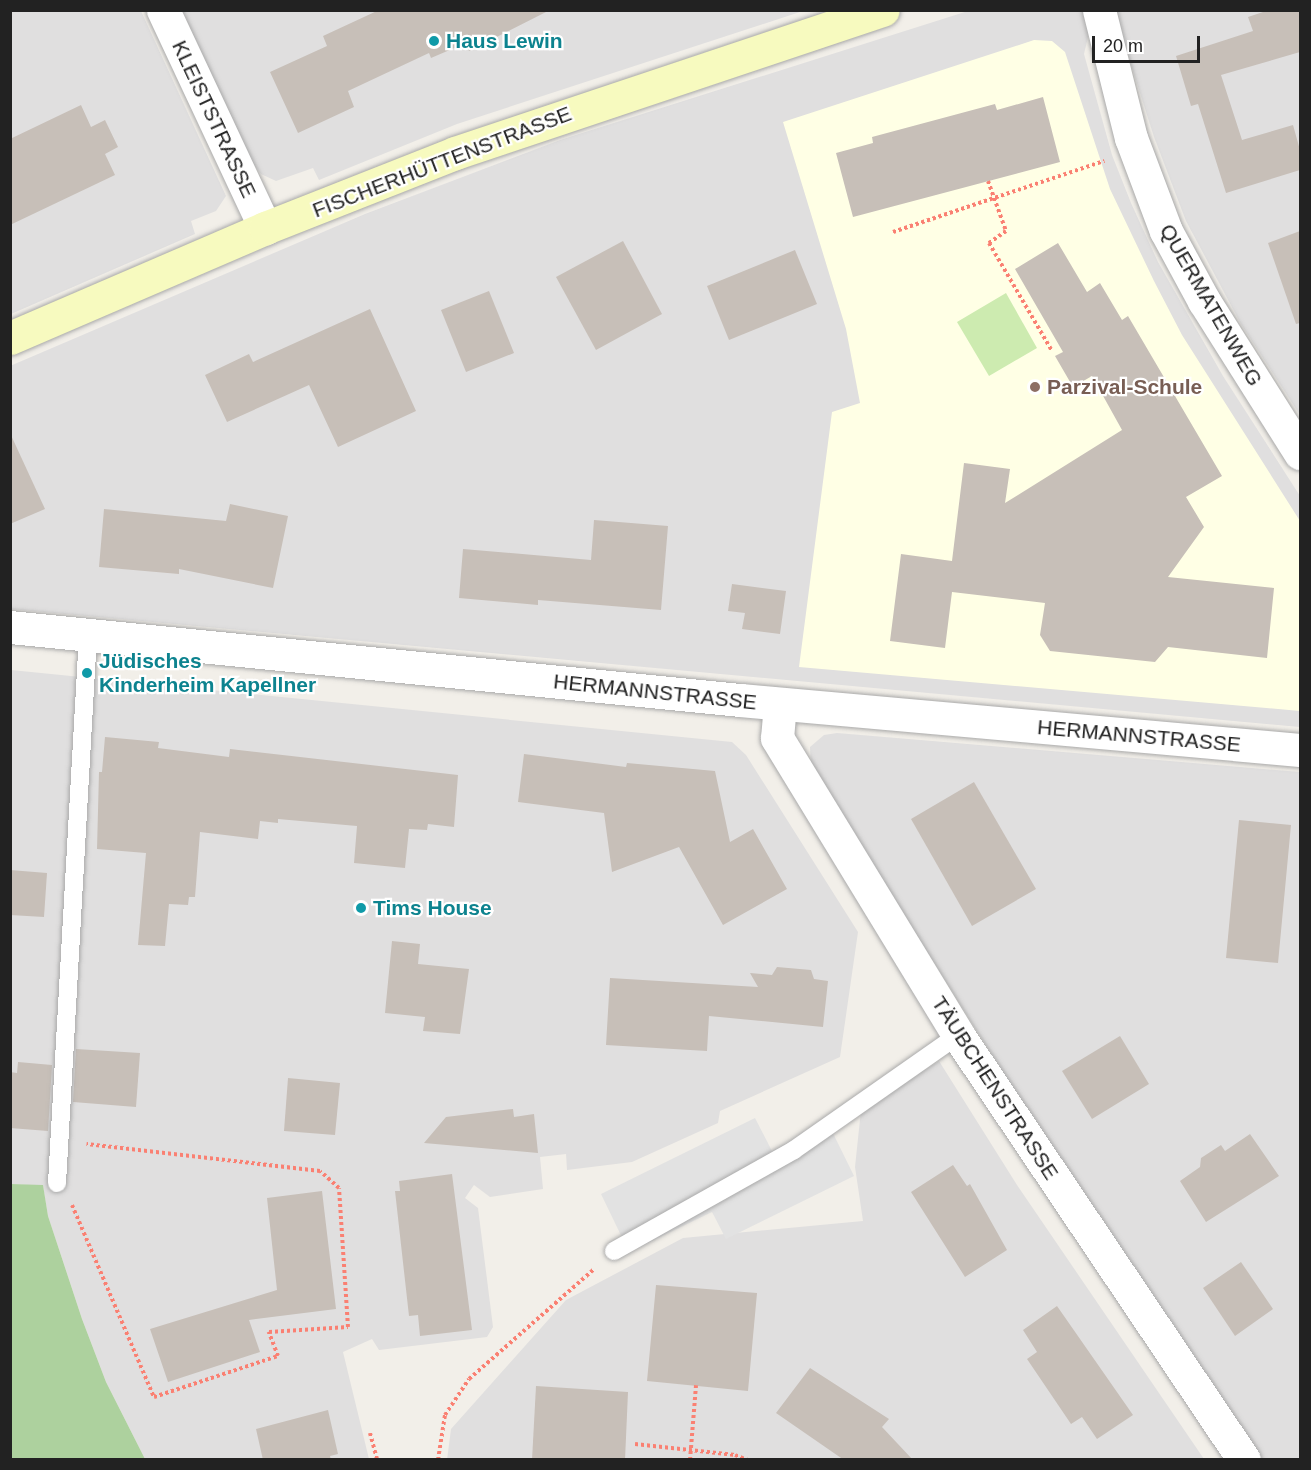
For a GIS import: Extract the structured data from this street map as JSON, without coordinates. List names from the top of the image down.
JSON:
{
  "streets": {
    "street": [
      "KLEISTSTRASSE",
      "FISCHERHÜTTENSTRASSE",
      "QUERMATENWEG",
      "HERMANNSTRASSE",
      "TÄUBCHENSTRASSE"
    ]
  },
  "crossings": [
    ["KLEISTSTRASSE", "FISCHERHÜTTENSTRASSE"],
    ["HERMANNSTRASSE", "TÄUBCHENSTRASSE"]
  ],
  "places": [
    "Haus Lewin",
    "Parzival-Schule",
    "Jüdisches Kinderheim Kapellner",
    "Tims House"
  ],
  "scale_bar": "20 m"
}
